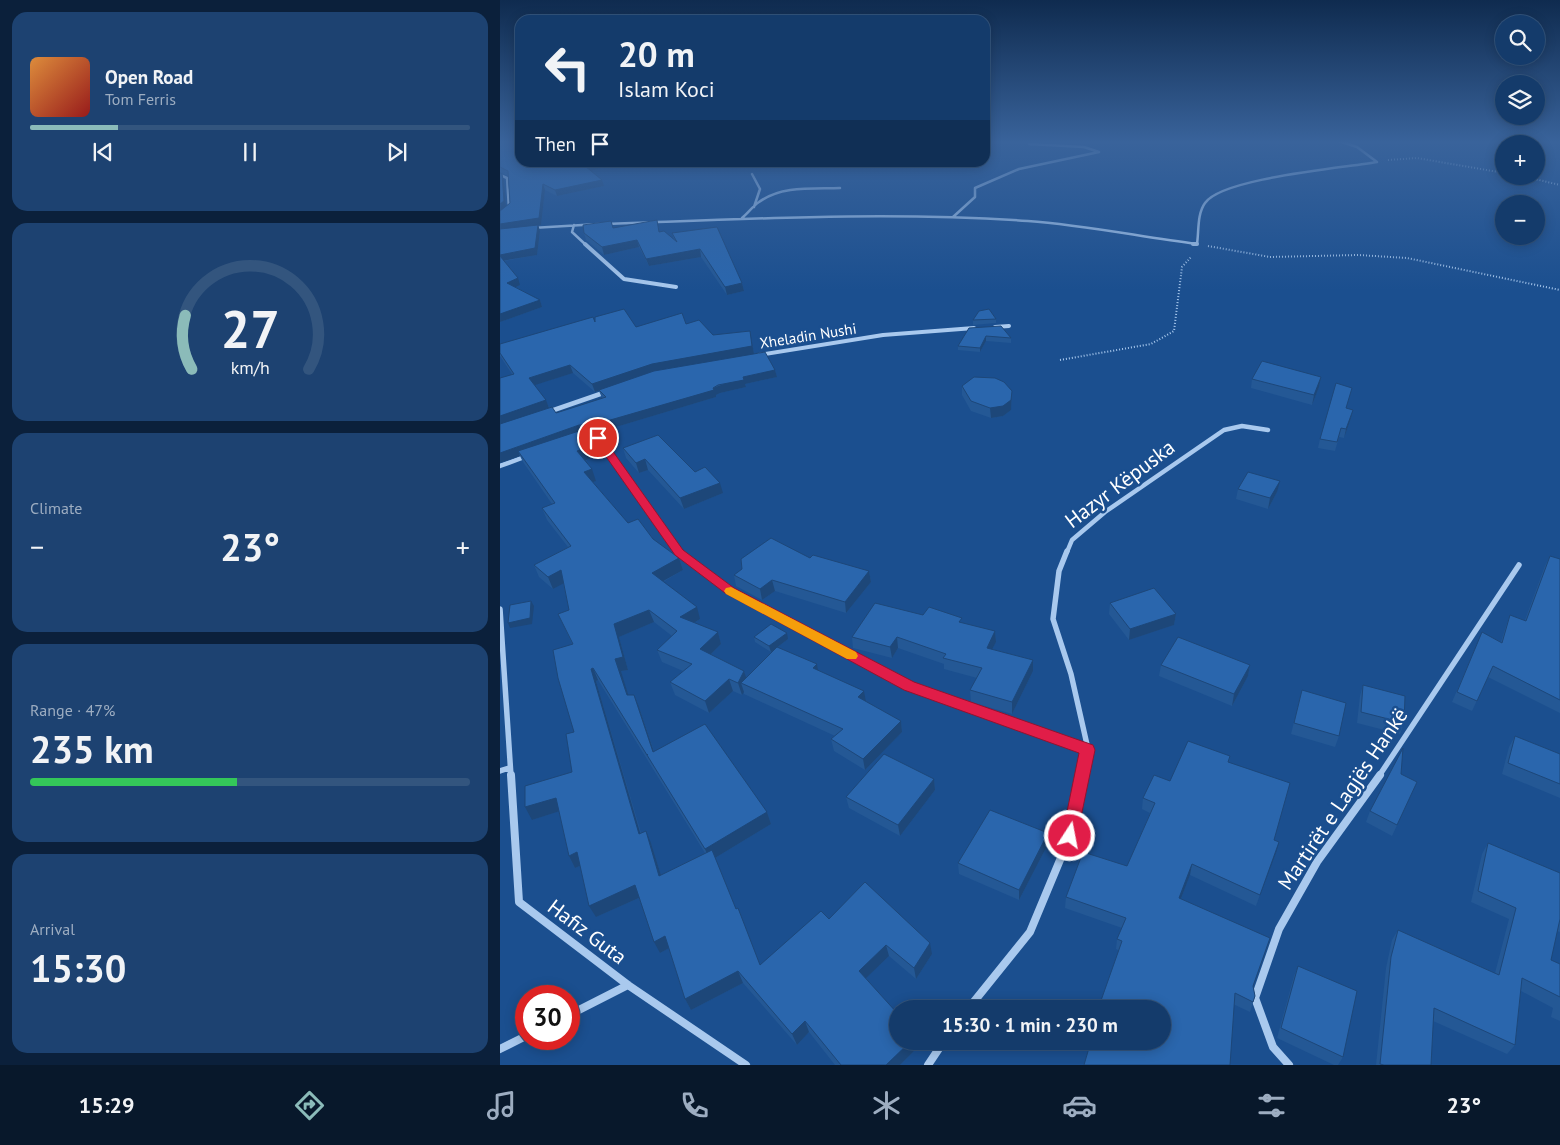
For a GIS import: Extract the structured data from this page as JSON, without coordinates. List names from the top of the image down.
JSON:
{
  "streets": {
    "street": [
      "Xheladin Nushi",
      "Hazyr Këpuska",
      "Martirët e Lagjës Hankë",
      "Hafiz Guta"
    ]
  },
  "page": {
    "map_buttons": ["+", "−"],
    "turn": ["20 m", "Islam Koci"],
    "song": ["Open Road", "Tom Ferris"],
    "then": "Then",
    "tile": [
      "Climate",
      ["Range · 47%", "235 km"],
      ["Arrival", "15:30"]
    ],
    "heat": ["−", "23°", "+"],
    "limit": "30",
    "trip": "15:30 · 1 min · 230 m",
    "tabs": ["15:29", "23°"],
    "gauge": ["27", "km/h"]
  }
}
